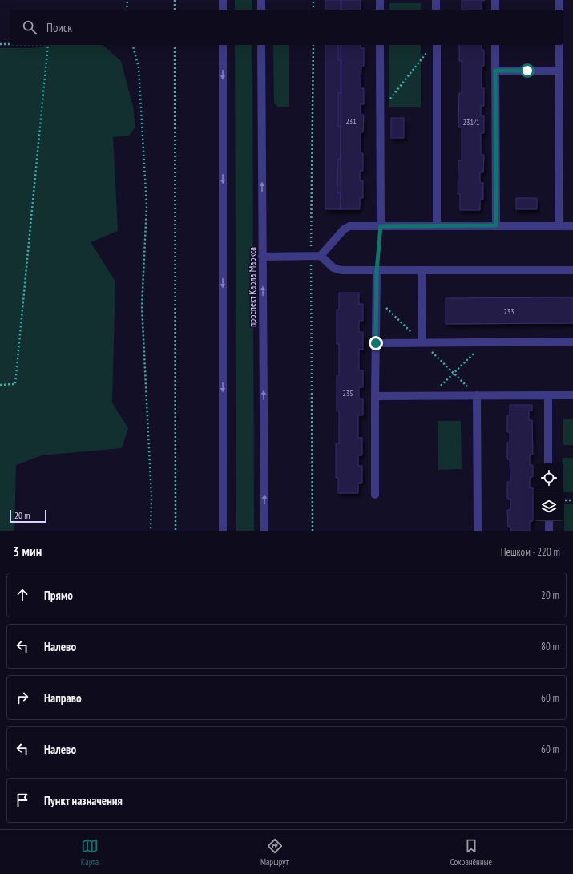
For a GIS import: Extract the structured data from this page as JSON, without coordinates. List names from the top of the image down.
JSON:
{
  "streets": {
    "street": ["проспект Карла Маркса"]
  },
  "house_numbers": [
    "231",
    "231/1",
    "233",
    "235"
  ],
  "scale_bar": "20 m",
  "page": {
    "search": "Поиск",
    "scale": "20 m",
    "heading": ["3 мин", "Пешком · 220 m"],
    "list": [
      ["Прямо", "20 m"],
      ["Налево", "80 m"],
      ["Направо", "60 m"],
      ["Налево", "60 m"],
      "Пункт назначения"
    ],
    "nav": ["Карта", "Маршрут", "Сохранённые"]
  }
}
